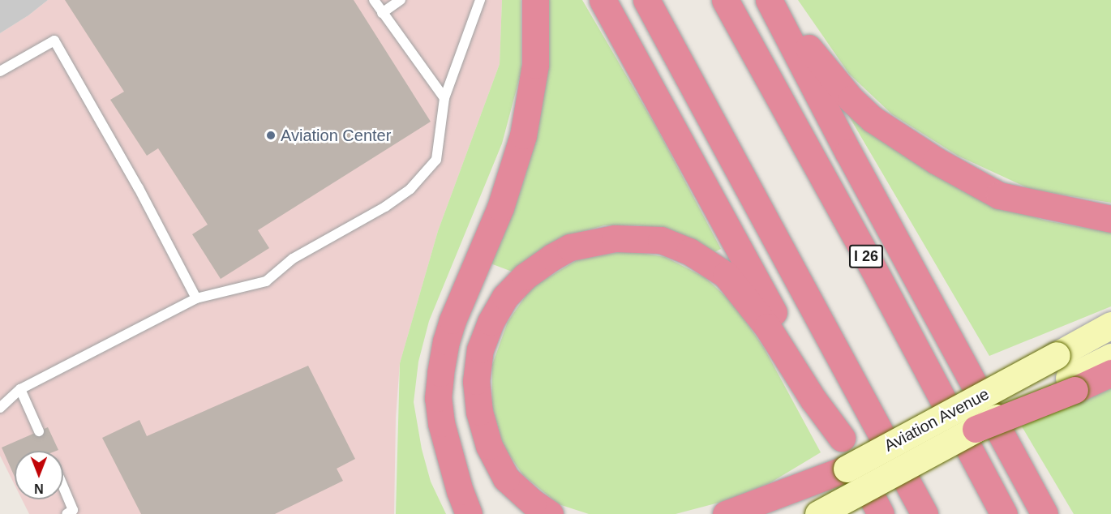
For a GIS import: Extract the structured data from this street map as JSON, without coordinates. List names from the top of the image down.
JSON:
{
  "streets": {
    "highway": ["I 26"],
    "street": ["Aviation Avenue"]
  },
  "places": ["Aviation Center"],
  "north": "bottom"
}
